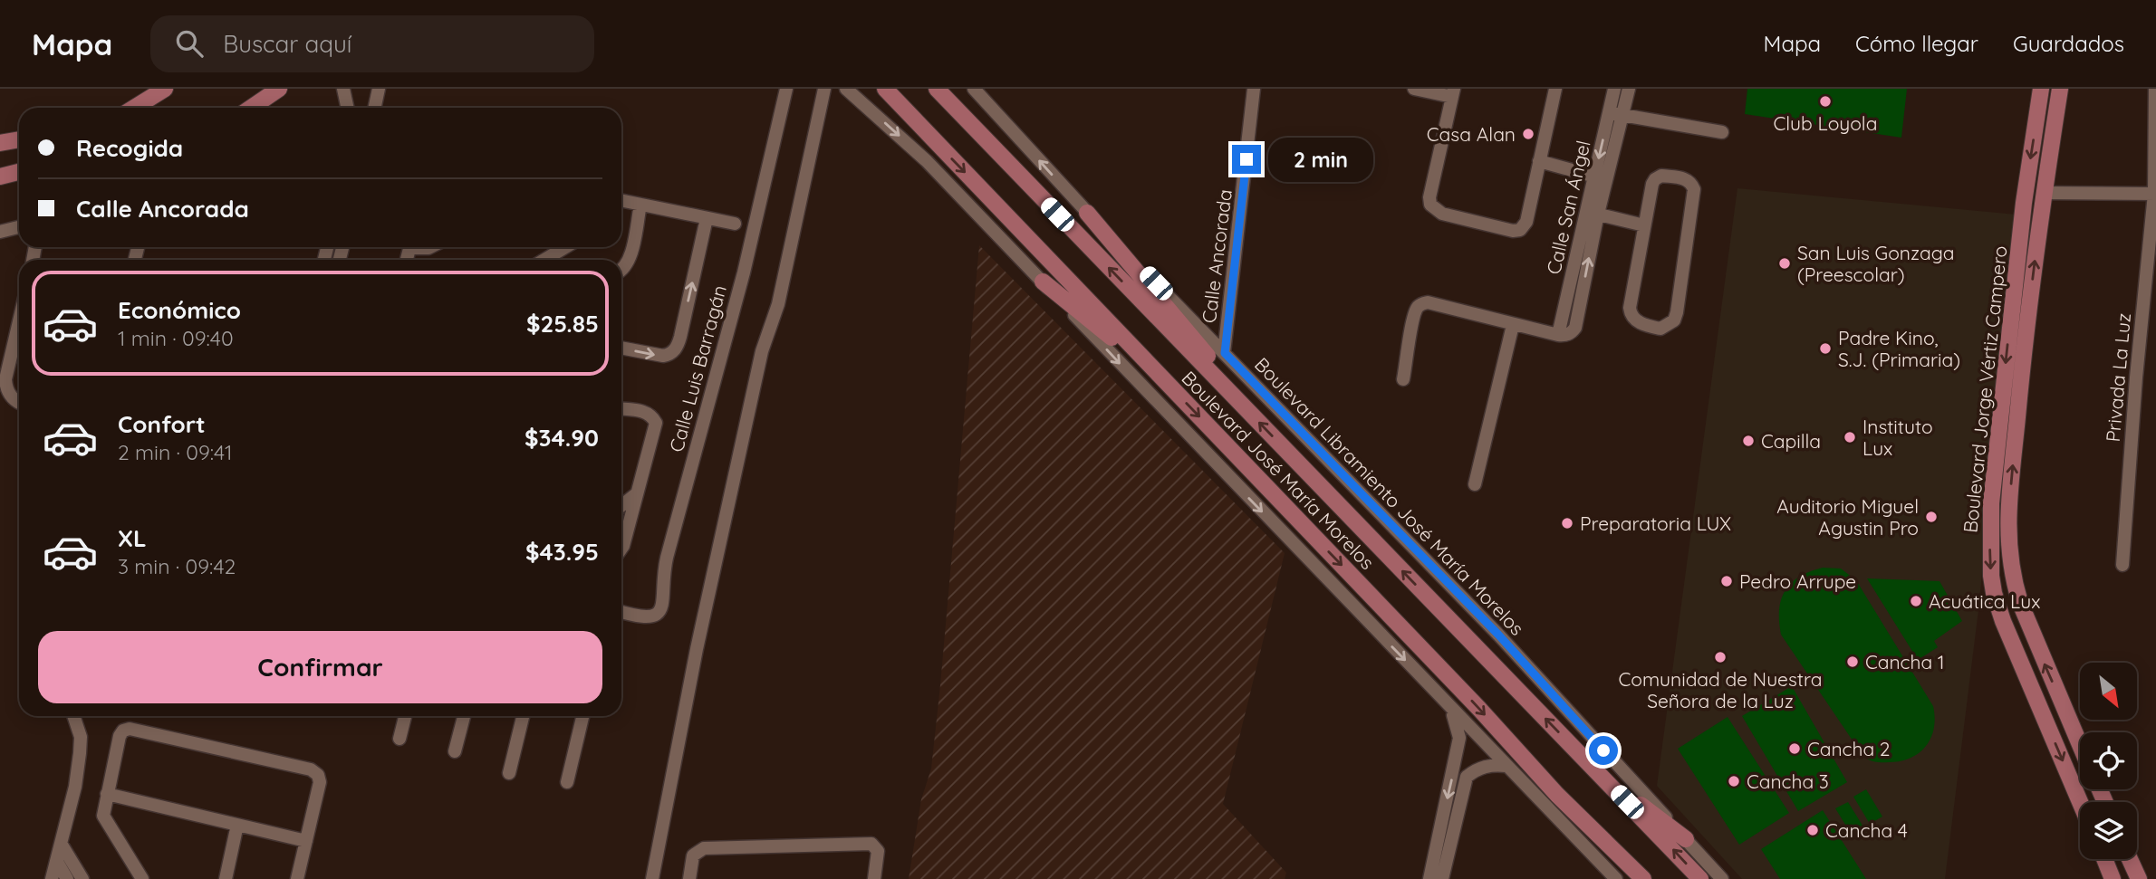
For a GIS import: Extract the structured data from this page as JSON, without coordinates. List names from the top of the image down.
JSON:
{
  "streets": {
    "main road": ["Boulevard Jorge Vértiz Campero", "Boulevard José María Morelos"],
    "street": [
      "Calle San Ángel",
      "Calle Ancorada",
      "Calle Luis Barragán",
      "Privada La Luz",
      "Boulevard Libramiento José María Morelos"
    ]
  },
  "crossings": [
    ["Calle Ancorada", "Boulevard Libramiento José María Morelos"]
  ],
  "places": [
    "Club Loyola",
    "Casa Alan",
    "San Luis Gonzaga (Preescolar)",
    "Padre Kino, S.J. (Primaria)",
    "Instituto Lux",
    "Capilla",
    "Auditorio Miguel Agustin Pro",
    "Preparatoria LUX",
    "Pedro Arrupe",
    "Acuática Lux",
    "Comunidad de Nuestra Señora de la Luz",
    "Cancha 1",
    "Cancha 2",
    "Cancha 3",
    "Cancha 4"
  ],
  "north": "bottom right",
  "page": {
    "header": "Mapa",
    "search": "Buscar aquí",
    "nav": ["Mapa", "Cómo llegar", "Guardados"],
    "banner": ["Recogida", "Calle Ancorada"],
    "bubble": "2 min",
    "list": [
      {
        "name": "Económico",
        "note": "1 min · 09:40",
        "value": "$25.85"
      },
      {
        "name": "Confort",
        "note": "2 min · 09:41",
        "value": "$34.90"
      },
      {
        "name": "XL",
        "note": "3 min · 09:42",
        "value": "$43.95"
      }
    ],
    "buttons": "Confirmar"
  }
}
